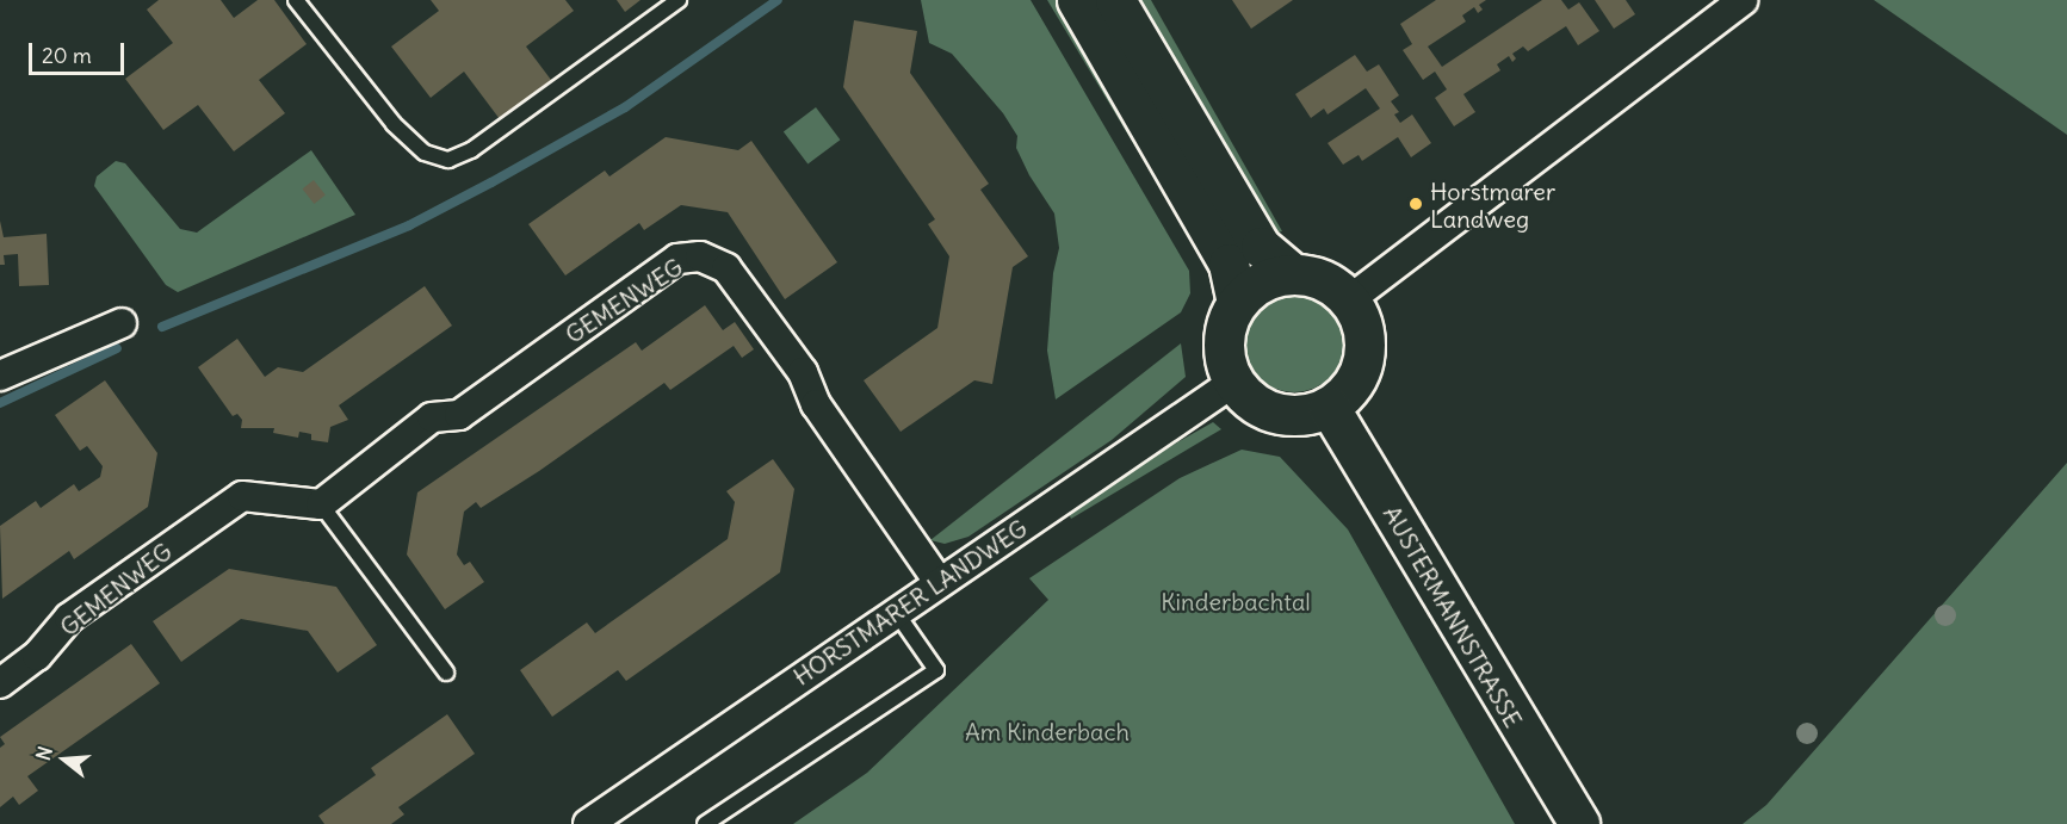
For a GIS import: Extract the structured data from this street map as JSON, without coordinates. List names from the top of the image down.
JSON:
{
  "streets": {
    "main road": ["AUSTERMANNSTRASSE"],
    "street": ["GEMENWEG", "HORSTMARER LANDWEG"]
  },
  "crossings": [
    ["GEMENWEG", "HORSTMARER LANDWEG"],
    ["HORSTMARER LANDWEG", "AUSTERMANNSTRASSE"]
  ],
  "parks": ["Kinderbachtal", "Am Kinderbach"],
  "places": ["Horstmarer Landweg"],
  "scale_bar": "20 m",
  "north": "left"
}
